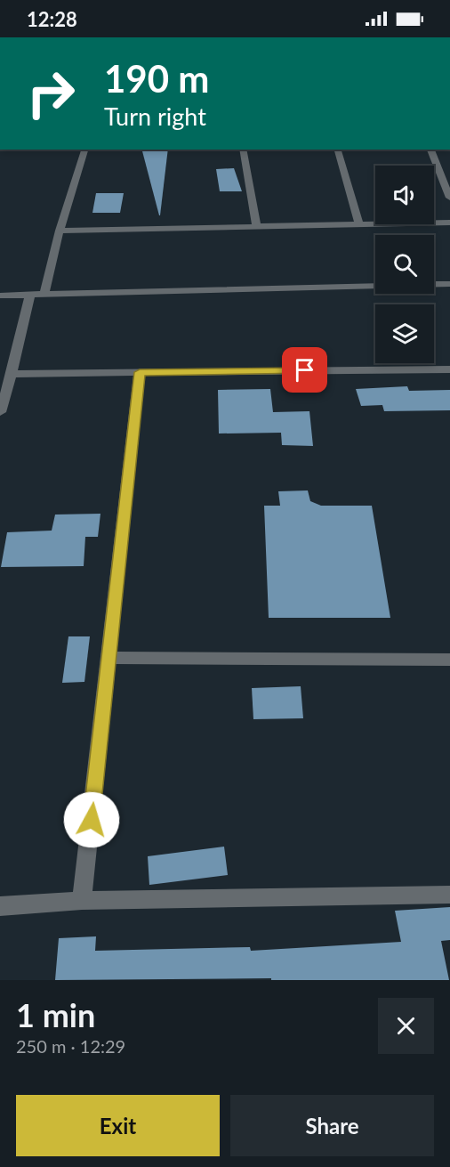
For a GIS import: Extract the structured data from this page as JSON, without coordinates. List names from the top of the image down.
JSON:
{
  "page": {
    "status": "12:28",
    "turn": ["190 m", "Turn right"],
    "heading": ["1 min", "250 m · 12:29"],
    "buttons": ["Exit", "Share"]
  }
}
